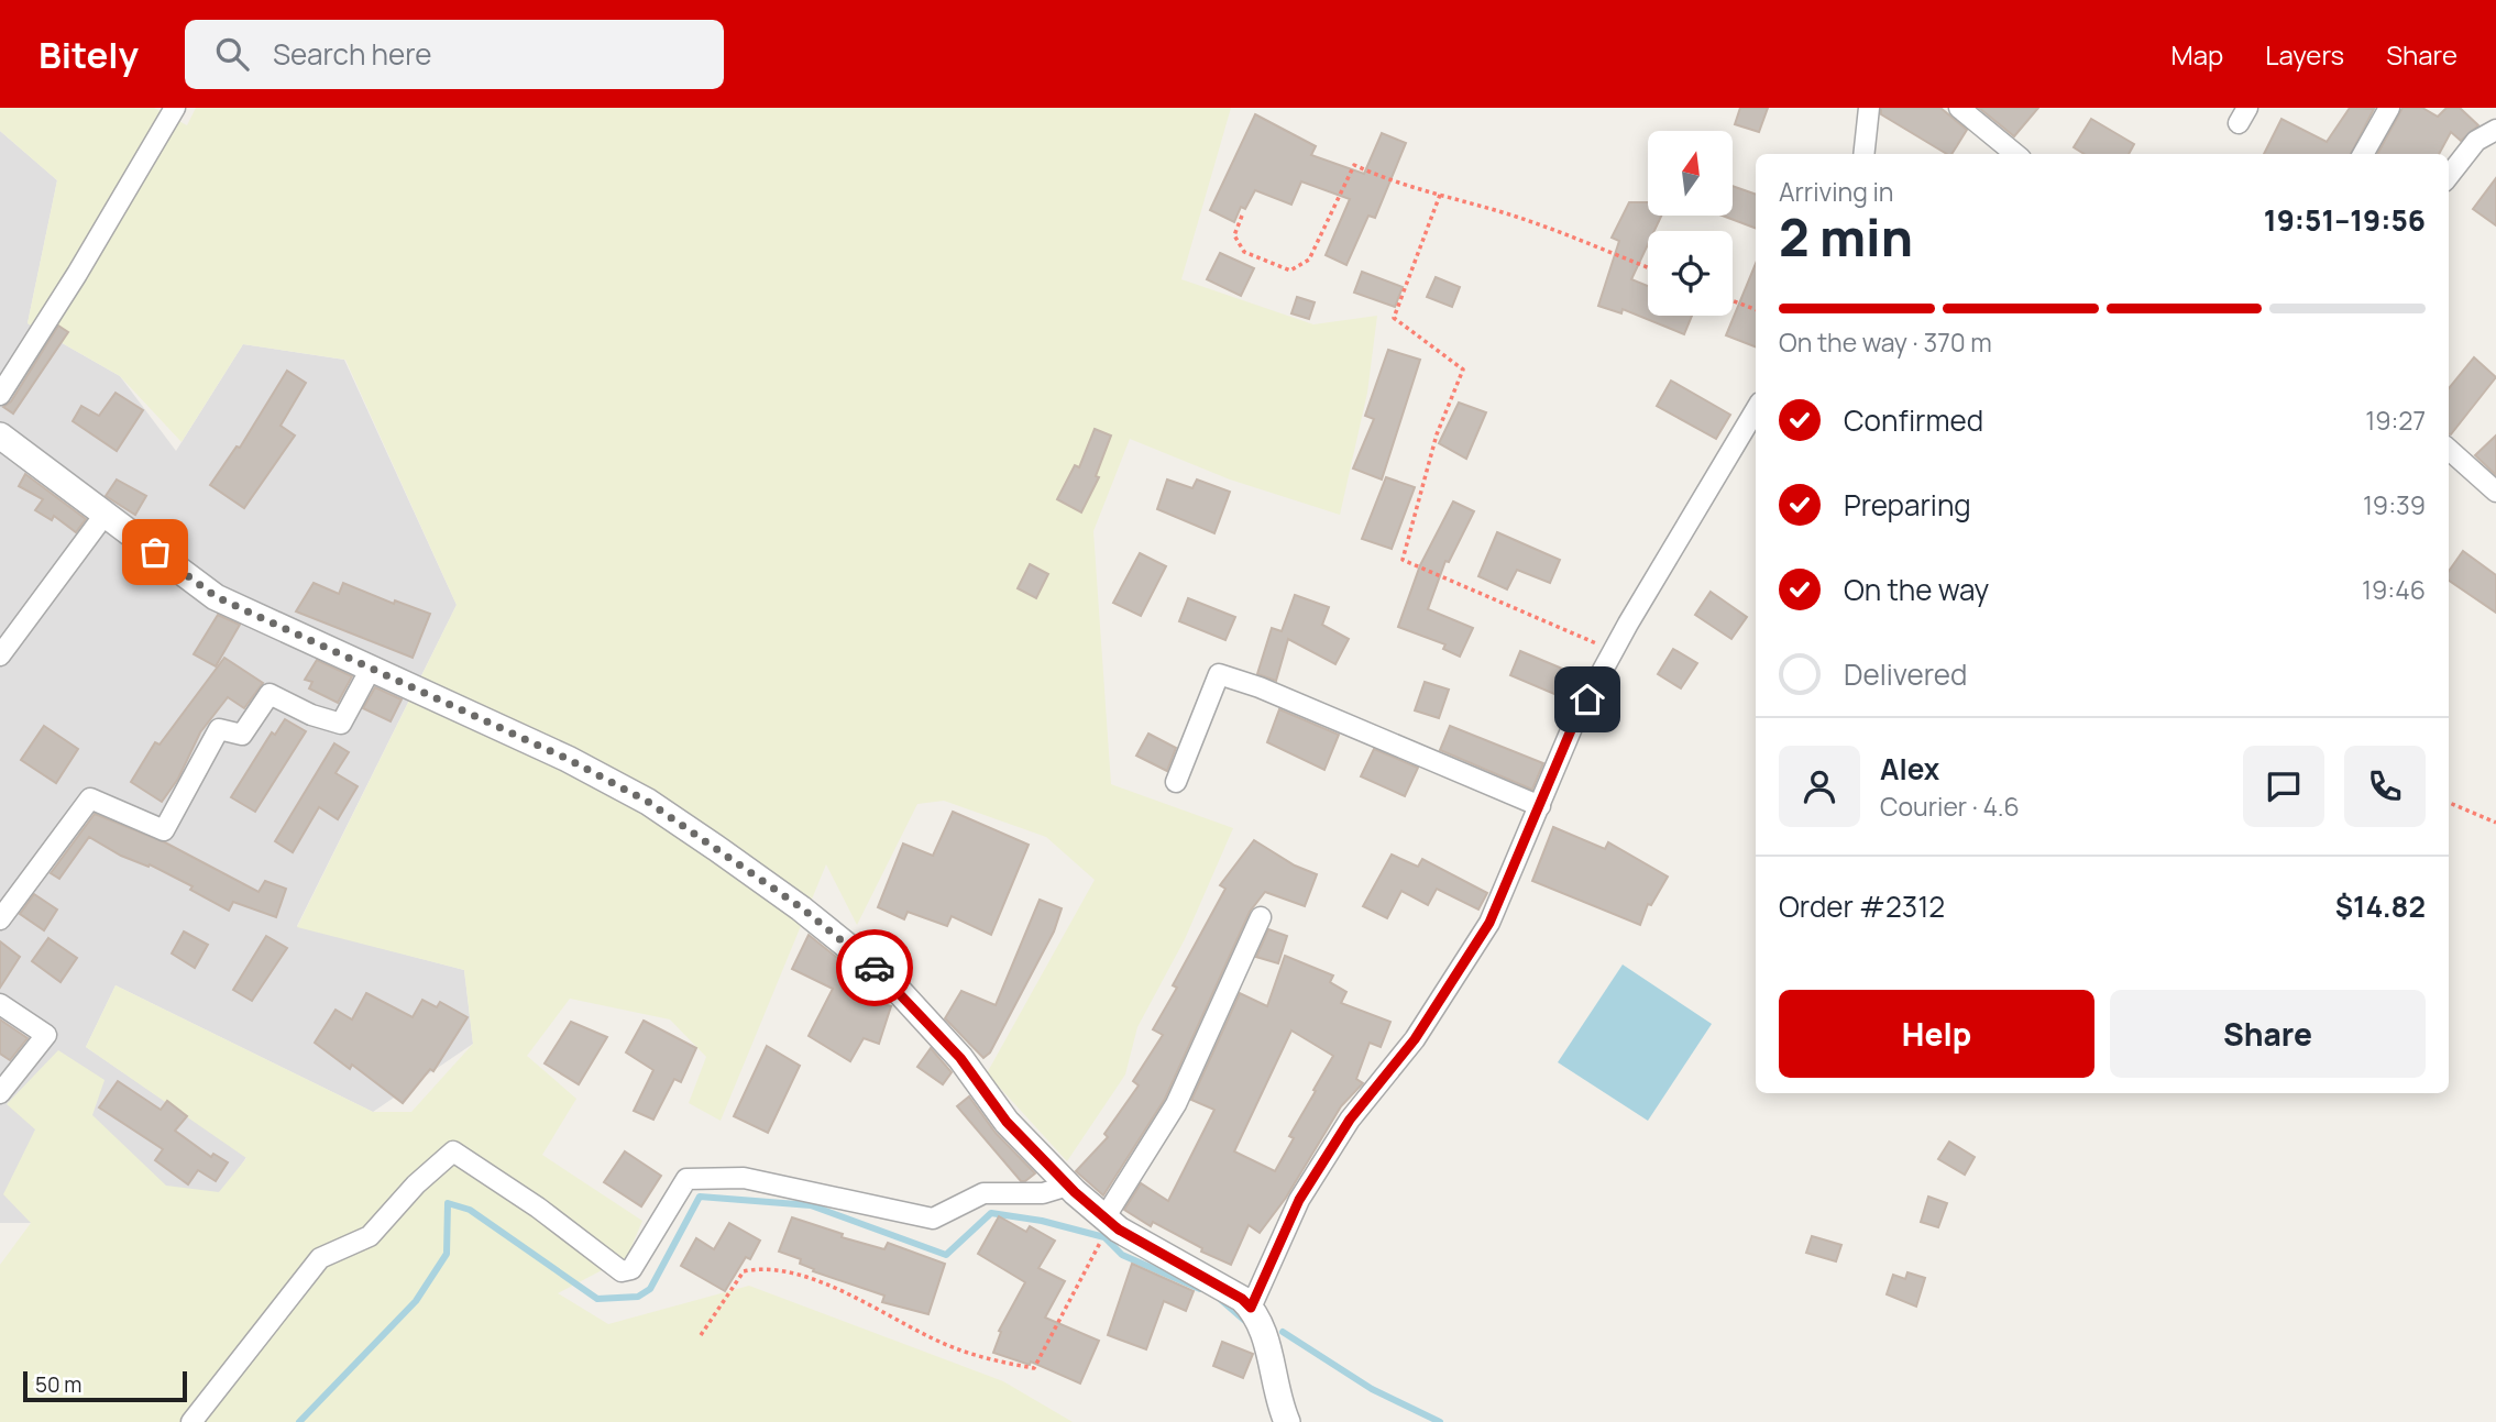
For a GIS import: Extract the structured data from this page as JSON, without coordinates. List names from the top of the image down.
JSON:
{
  "scale_bar": "50 m",
  "north": "top",
  "page": {
    "header": "Bitely",
    "search": "Search here",
    "nav": ["Map", "Layers", "Share"],
    "heading": ["2 min", "Arriving in", "19:51–19:56"],
    "panel": [
      "Alex",
      "Courier · 4.6",
      "Order #2312",
      "$14.82"
    ],
    "bar": "On the way · 370 m",
    "list": [
      ["Confirmed", "19:27"],
      ["Preparing", "19:39"],
      ["On the way", "19:46"],
      "Delivered"
    ],
    "buttons": ["Help", "Share"],
    "scale": "50 m"
  }
}
